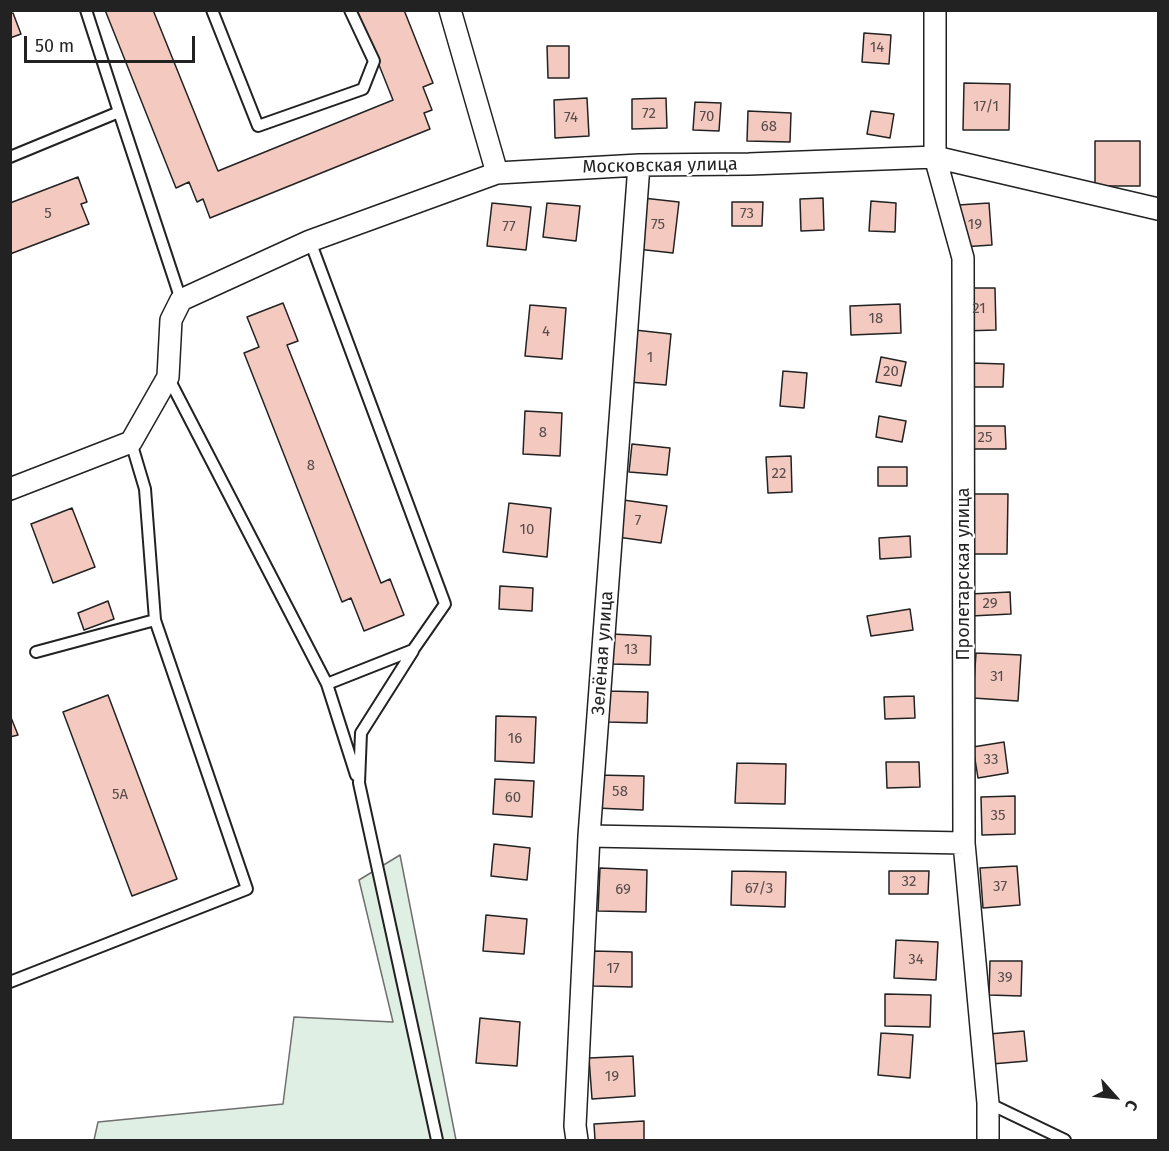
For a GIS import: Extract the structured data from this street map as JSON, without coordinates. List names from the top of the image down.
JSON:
{
  "streets": {
    "street": ["Московская улица", "Пролетарская улица", "Зелёная улица"]
  },
  "crossings": [
    ["Московская улица", "Пролетарская улица"],
    ["Московская улица", "Зелёная улица"]
  ],
  "house_numbers": [
    "14",
    "17/1",
    "72",
    "70",
    "74",
    "68",
    "5",
    "73",
    "75",
    "19",
    "77",
    "21",
    "18",
    "4",
    "1",
    "20",
    "8",
    "25",
    "8",
    "22",
    "7",
    "10",
    "29",
    "13",
    "31",
    "16",
    "33",
    "58",
    "5А",
    "60",
    "35",
    "32",
    "37",
    "67/3",
    "69",
    "34",
    "17",
    "39",
    "19"
  ],
  "scale_bar": "50 m",
  "north": "bottom right"
}
